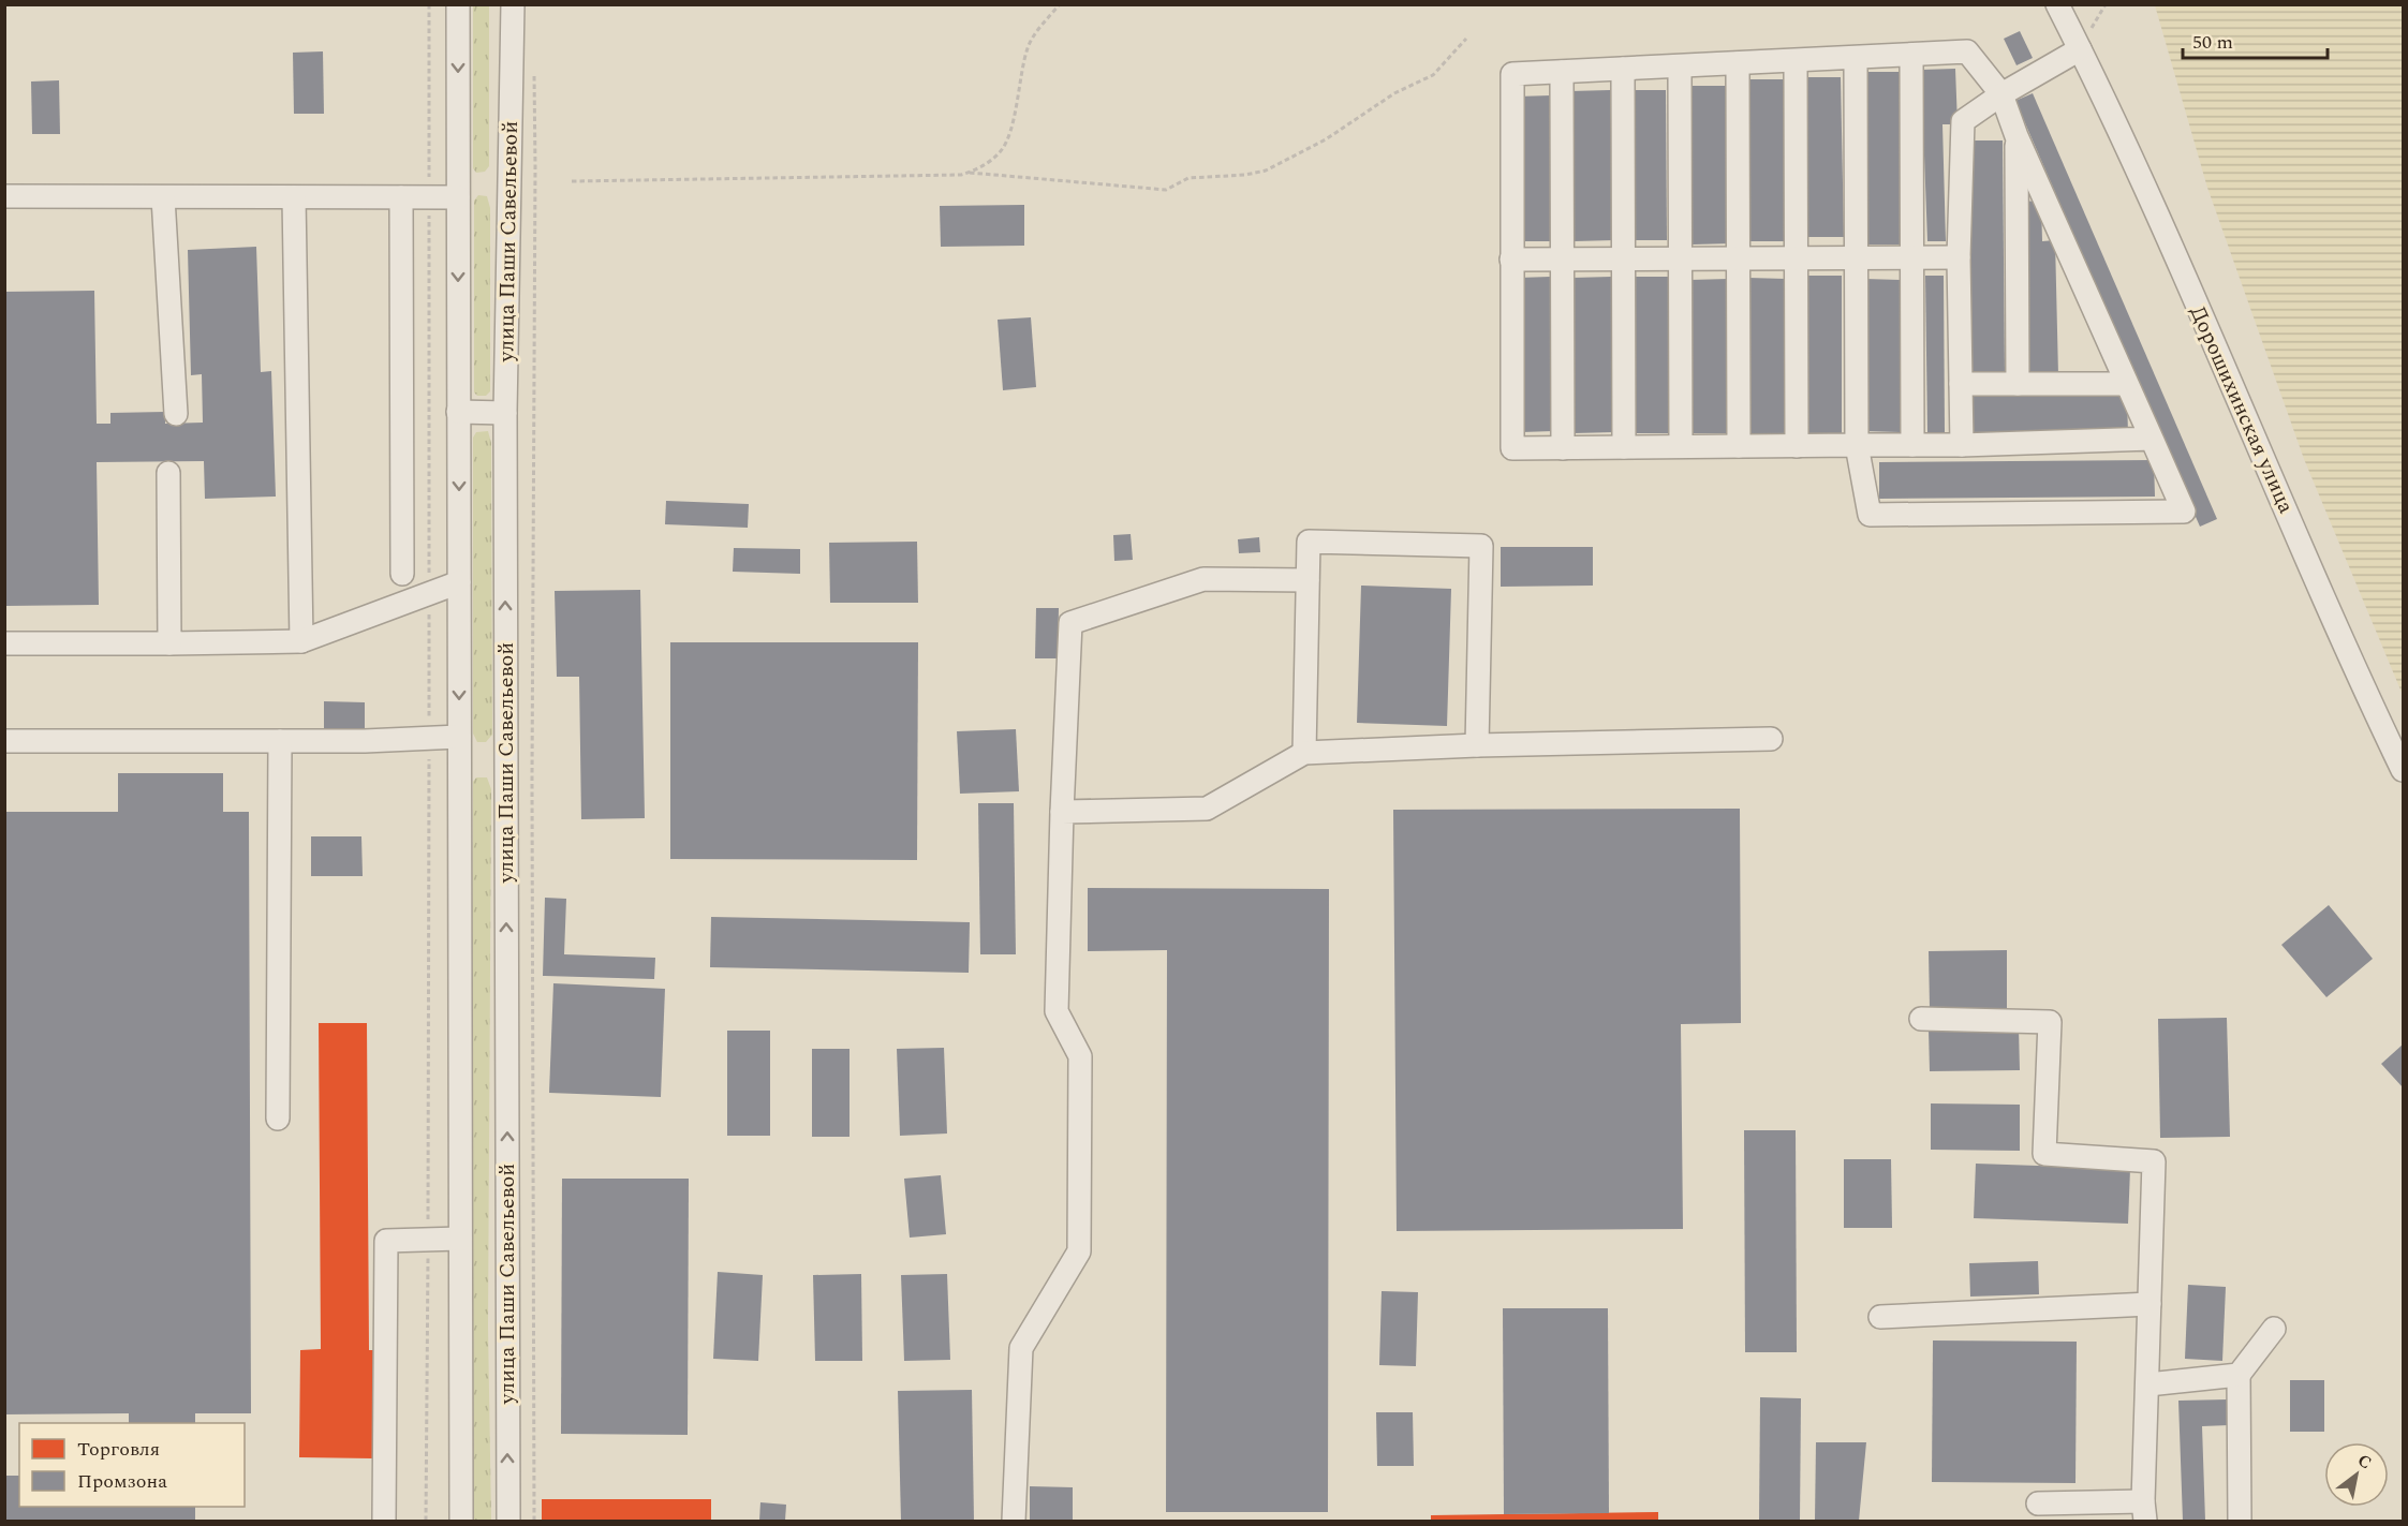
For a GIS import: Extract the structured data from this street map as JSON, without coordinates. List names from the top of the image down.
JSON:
{
  "streets": {
    "street": ["улица Паши Савельевой", "Дорошихинская улица"]
  },
  "legend": ["Торговля", "Промзона"],
  "scale_bar": "50 m",
  "north": "top right"
}
